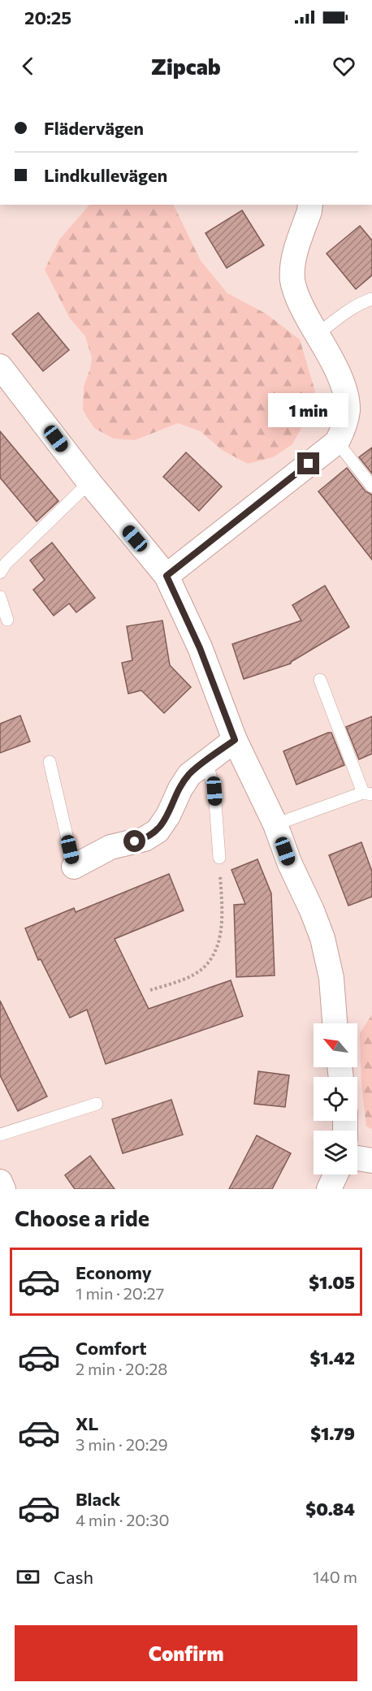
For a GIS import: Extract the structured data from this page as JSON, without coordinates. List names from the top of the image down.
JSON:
{
  "north": "top left",
  "page": {
    "status": "20:25",
    "header": "Zipcab",
    "banner": ["Flädervägen", "Lindkullevägen"],
    "bubble": "1 min",
    "heading": "Choose a ride",
    "list": [
      {
        "name": "Economy",
        "note": "1 min · 20:27",
        "value": "$1.05"
      },
      {
        "name": "Comfort",
        "note": "2 min · 20:28",
        "value": "$1.42"
      },
      {
        "name": "XL",
        "note": "3 min · 20:29",
        "value": "$1.79"
      },
      {
        "name": "Black",
        "note": "4 min · 20:30",
        "value": "$0.84"
      }
    ],
    "pay": ["Cash", "140 m"],
    "buttons": "Confirm"
  }
}
